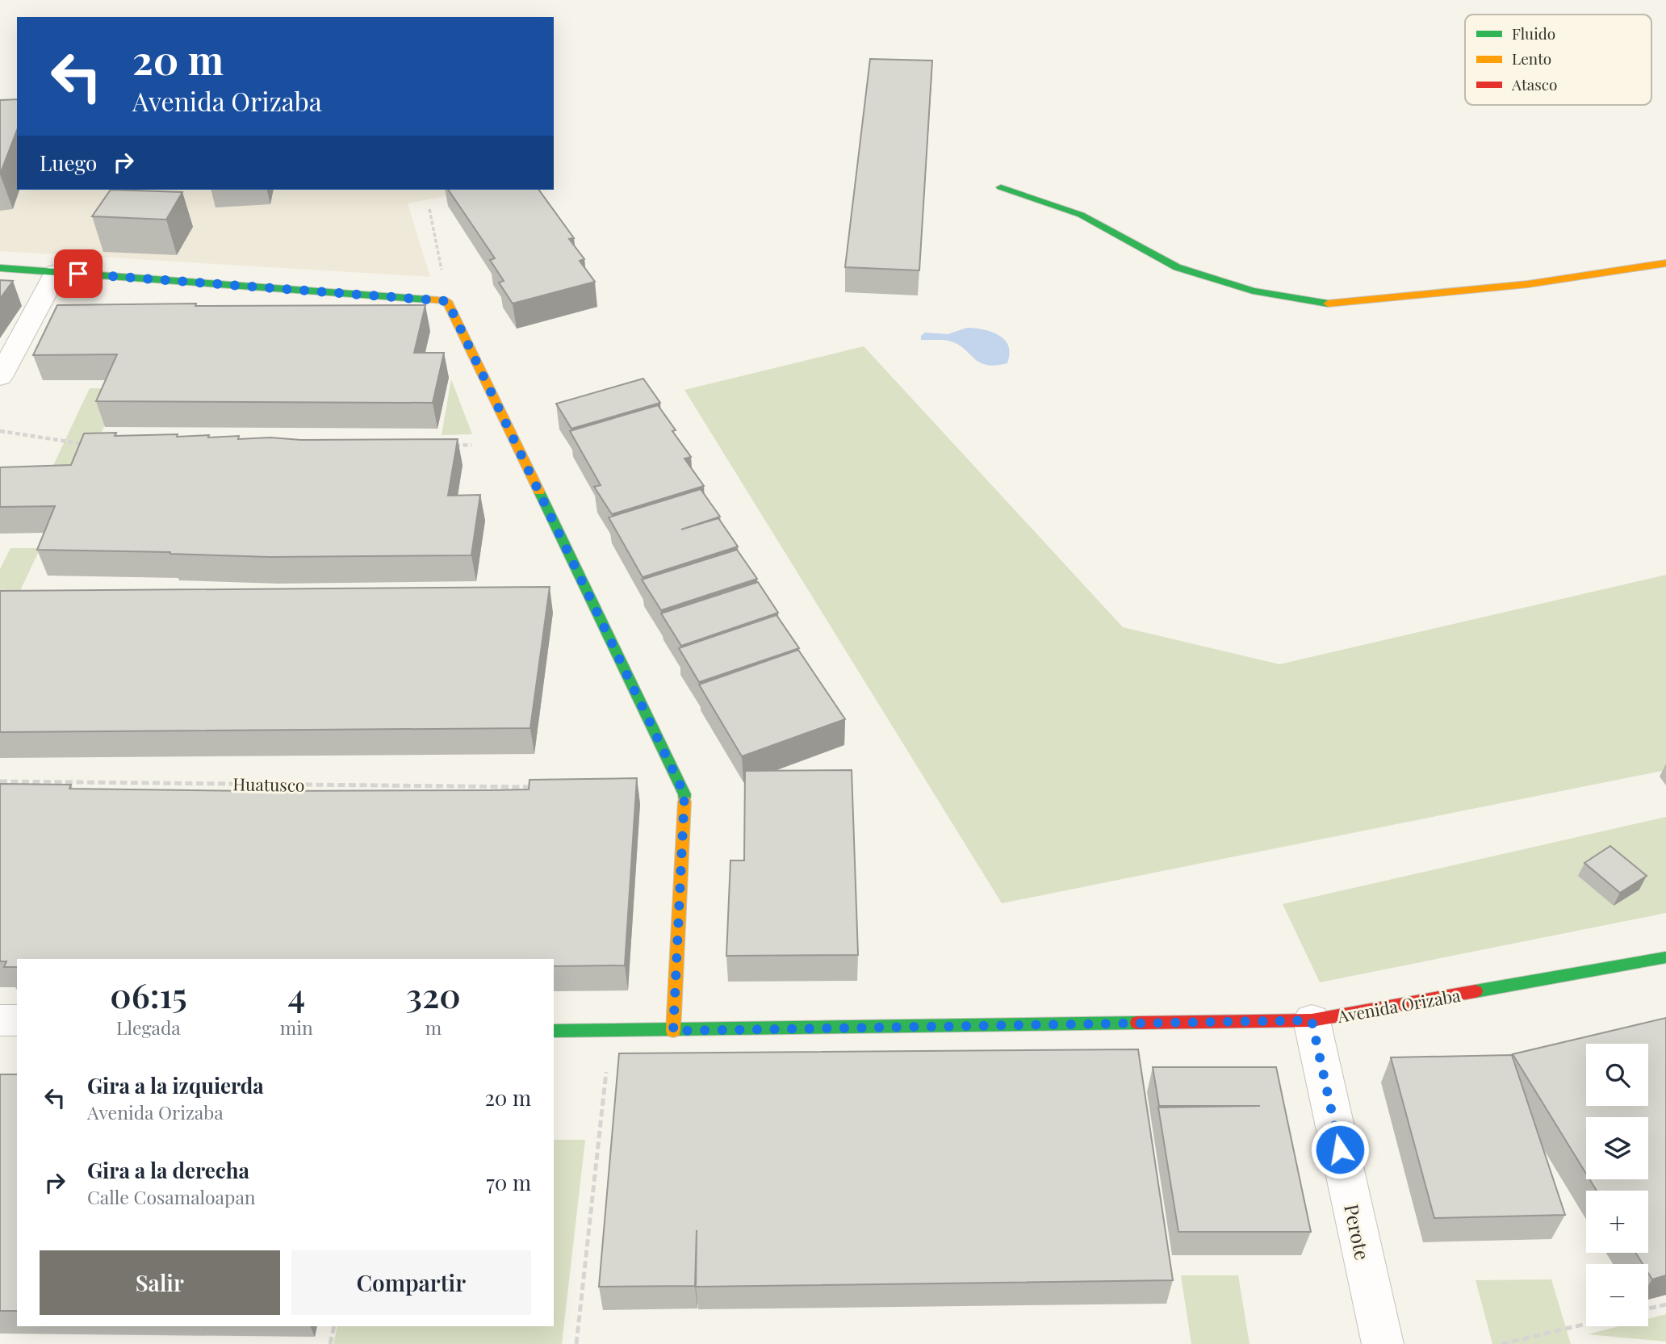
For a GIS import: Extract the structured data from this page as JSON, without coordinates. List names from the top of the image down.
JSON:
{
  "streets": {
    "street": ["Avenida Orizaba", "Perote"],
    "path": ["Huatusco"]
  },
  "crossings": [
    ["Avenida Orizaba", "Perote"]
  ],
  "legend": ["Fluido", "Lento", "Atasco"],
  "page": {
    "turn": ["20 m", "Avenida Orizaba"],
    "then": "Luego",
    "eta": [
      "06:15",
      "Llegada",
      "4",
      "min",
      "320",
      "m"
    ],
    "map_buttons": ["+", "−"],
    "list": [
      {
        "name": "Gira a la izquierda",
        "note": "Avenida Orizaba",
        "value": "20 m"
      },
      {
        "name": "Gira a la derecha",
        "note": "Calle Cosamaloapan",
        "value": "70 m"
      }
    ],
    "buttons": ["Salir", "Compartir"]
  }
}
